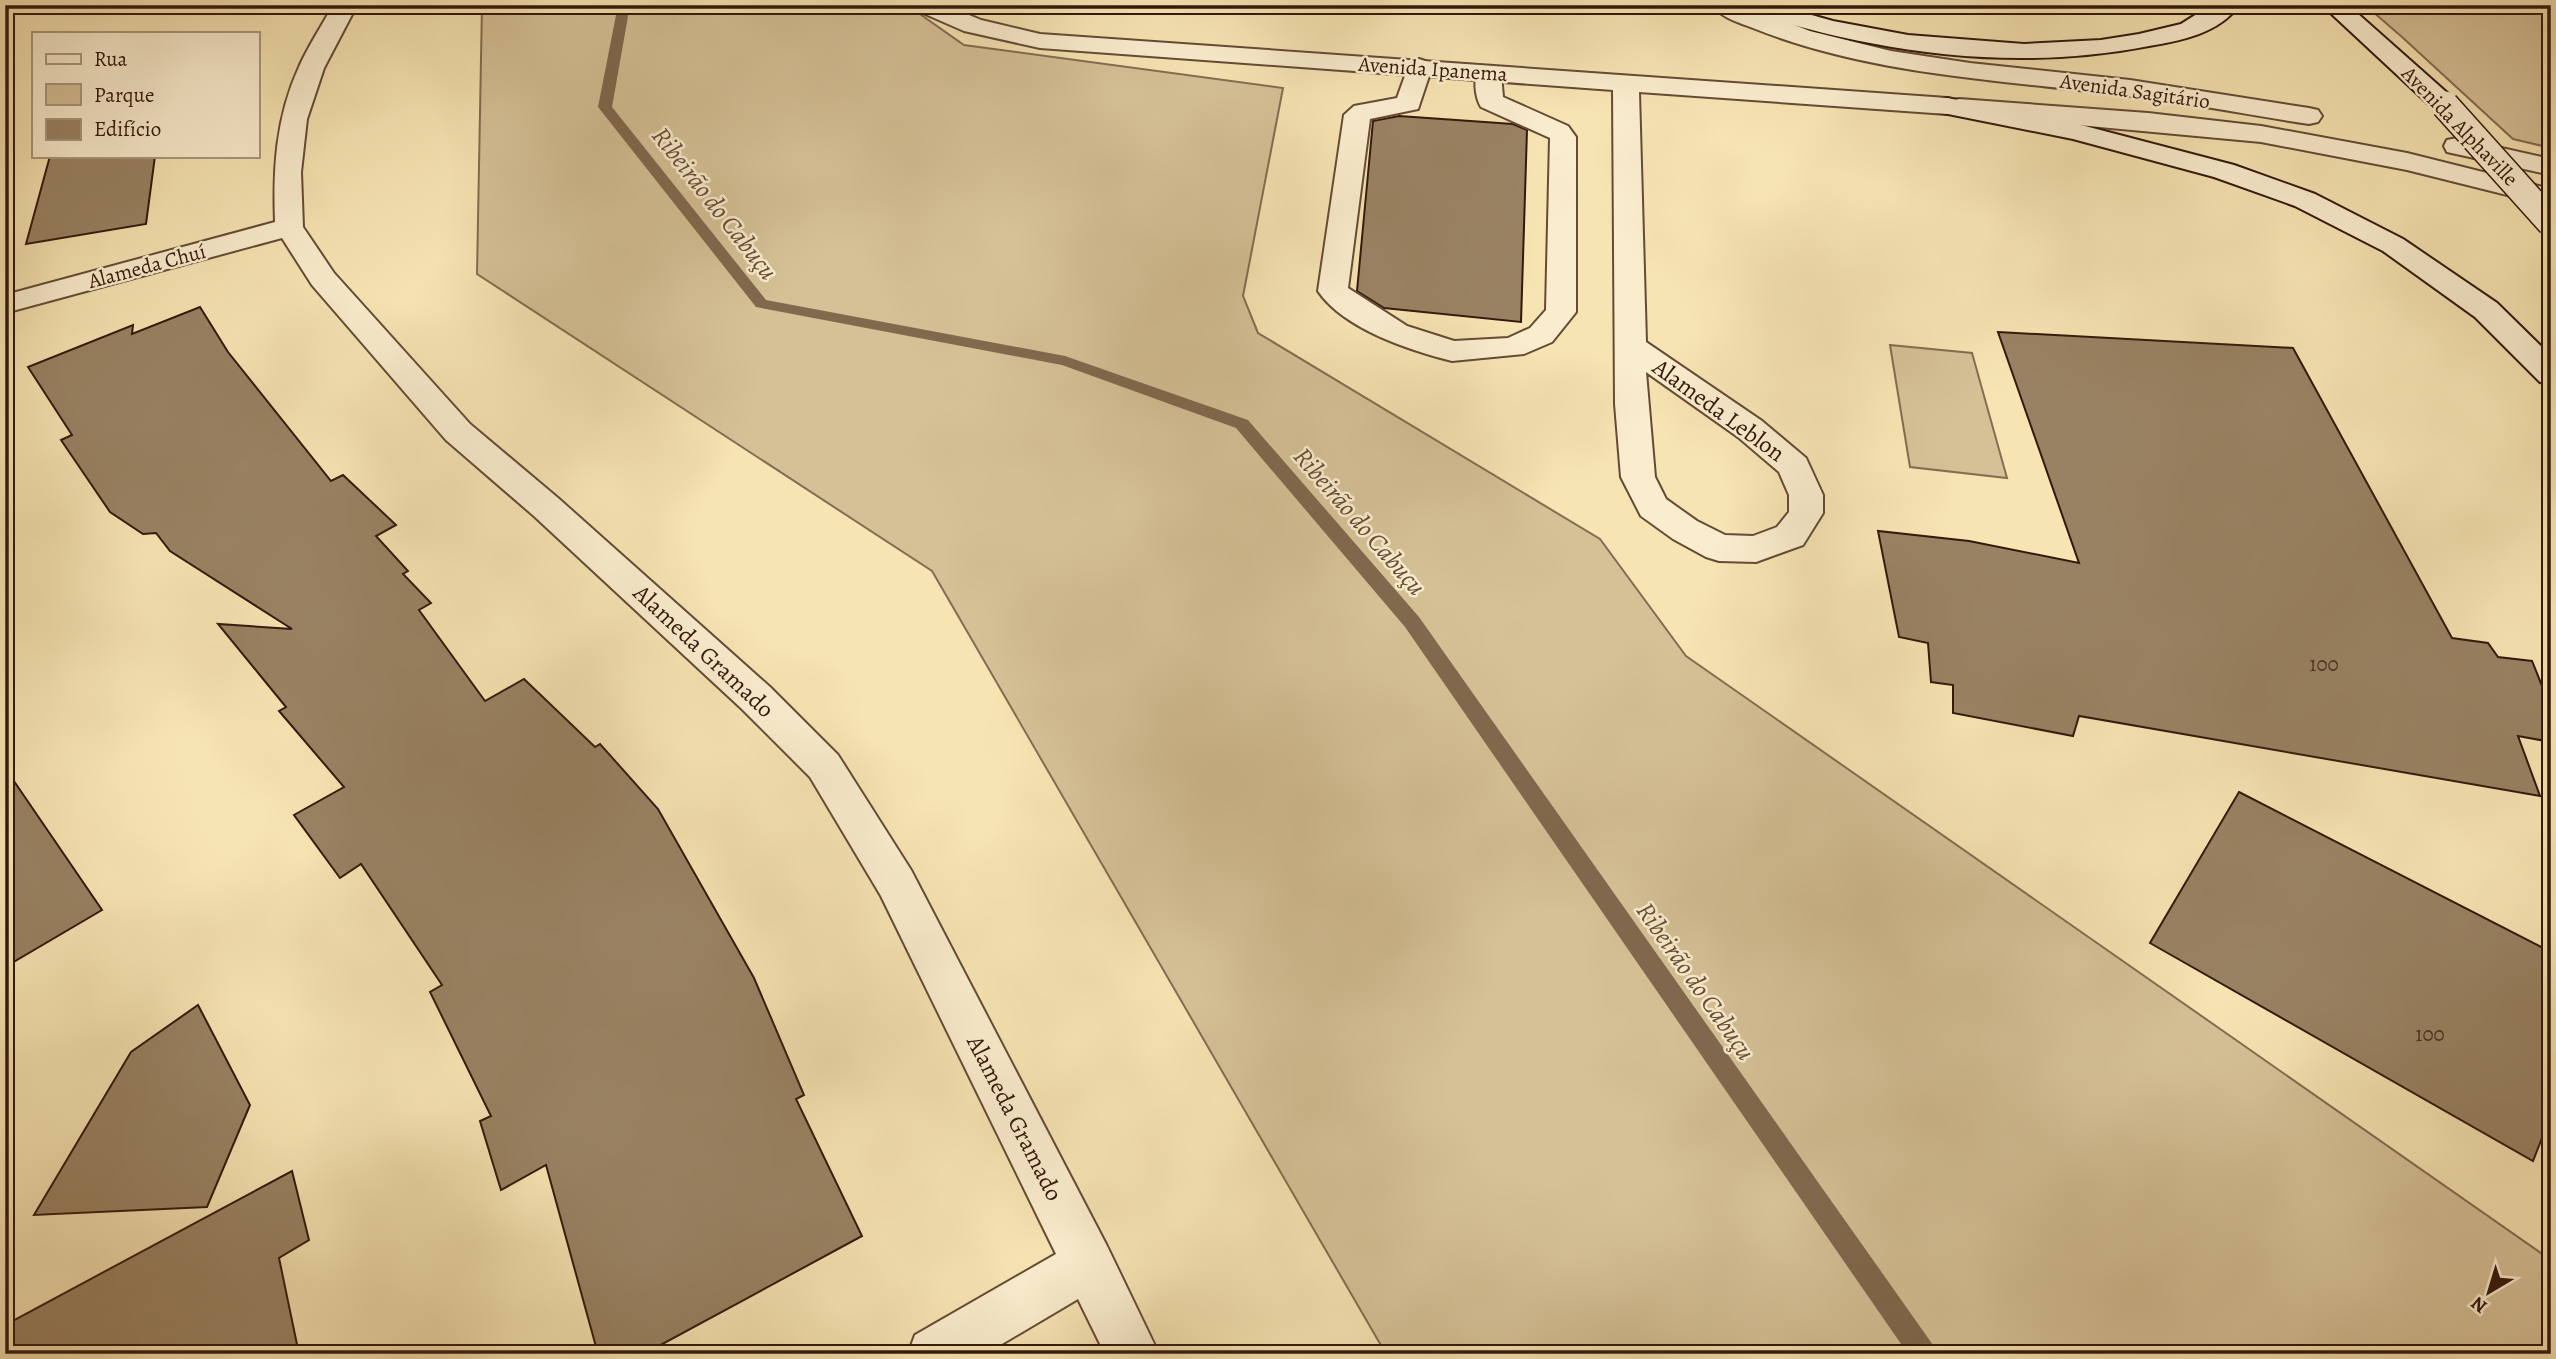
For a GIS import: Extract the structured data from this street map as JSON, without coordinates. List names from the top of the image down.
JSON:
{
  "streets": {
    "street": [
      "Avenida Ipanema",
      "Avenida Sagitário",
      "Avenida Alphaville",
      "Alameda Chuí",
      "Alameda Leblon",
      "Alameda Gramado"
    ]
  },
  "crossings": [
    ["Avenida Ipanema", "Avenida Sagitário"],
    ["Avenida Ipanema", "Alameda Leblon"],
    ["Alameda Chuí", "Alameda Gramado"]
  ],
  "water": ["Ribeirão do Cabuçu"],
  "house_numbers": ["100", "100"],
  "legend": ["Rua", "Parque", "Edifício"],
  "north": "bottom left"
}
